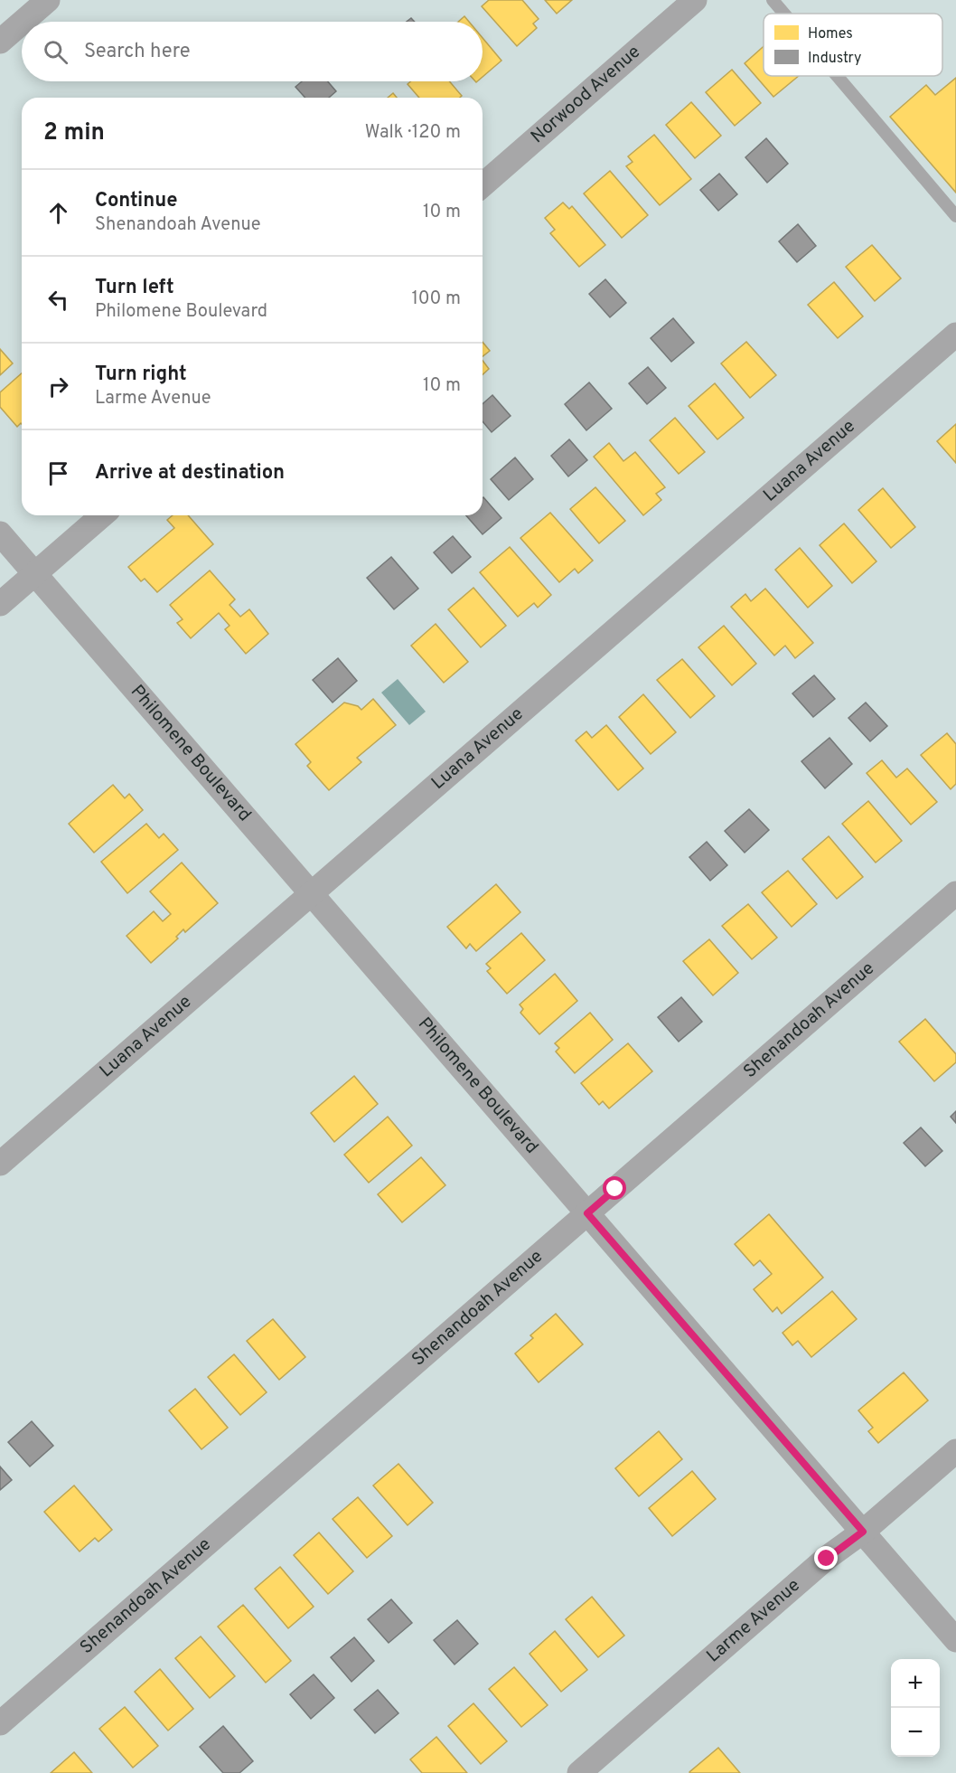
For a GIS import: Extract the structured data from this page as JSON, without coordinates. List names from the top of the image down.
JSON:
{
  "streets": {
    "street": [
      "Norwood Avenue",
      "Luana Avenue",
      "Philomene Boulevard",
      "Shenandoah Avenue",
      "Larme Avenue"
    ]
  },
  "crossings": [
    ["Luana Avenue", "Philomene Boulevard"],
    ["Philomene Boulevard", "Shenandoah Avenue"],
    ["Philomene Boulevard", "Larme Avenue"]
  ],
  "legend": ["Homes", "Industry"],
  "page": {
    "search": "Search here",
    "heading": ["2 min", "Walk · 120 m"],
    "list": [
      ["Continue", "Shenandoah Avenue", "10 m"],
      ["Turn left", "Philomene Boulevard", "100 m"],
      ["Turn right", "Larme Avenue", "10 m"],
      "Arrive at destination"
    ],
    "map_buttons": ["+", "−"]
  }
}
